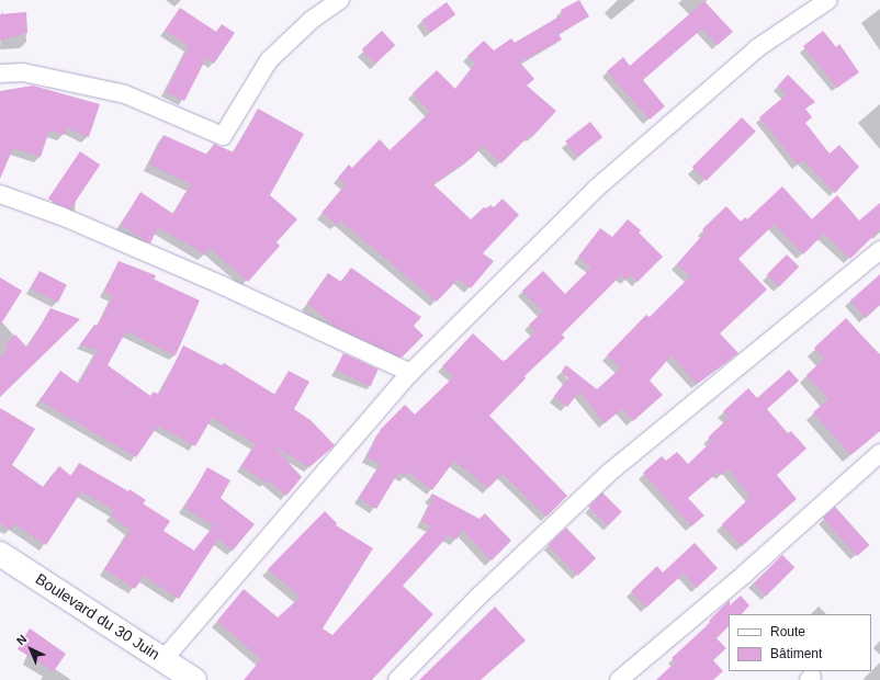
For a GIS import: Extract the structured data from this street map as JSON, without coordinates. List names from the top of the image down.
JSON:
{
  "streets": {
    "street": ["Boulevard du 30 Juin"]
  },
  "legend": ["Route", "Bâtiment"],
  "north": "top left"
}
